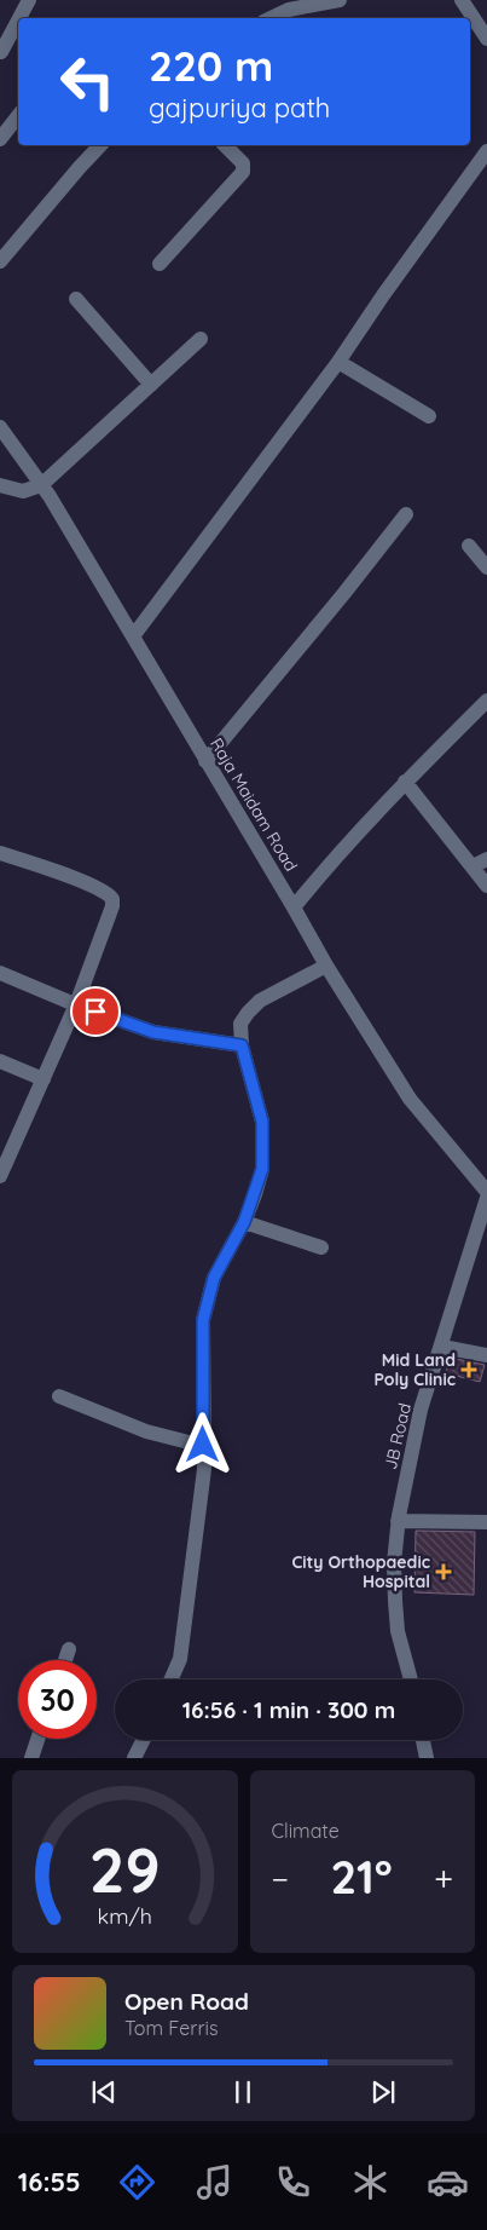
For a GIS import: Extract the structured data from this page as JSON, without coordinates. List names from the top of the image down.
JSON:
{
  "streets": {
    "street": ["Raja Maidam Road", "JB Road"]
  },
  "places": {
    "health": ["Mid Land Poly Clinic", "City Orthopaedic Hospital"]
  },
  "page": {
    "turn": ["220 m", "gajpuriya path"],
    "limit": "30",
    "trip": "16:56 · 1 min · 300 m",
    "tile": "Climate",
    "heat": ["−", "21°", "+"],
    "song": ["Open Road", "Tom Ferris"],
    "tabs": "16:55",
    "gauge": ["29", "km/h"]
  }
}
